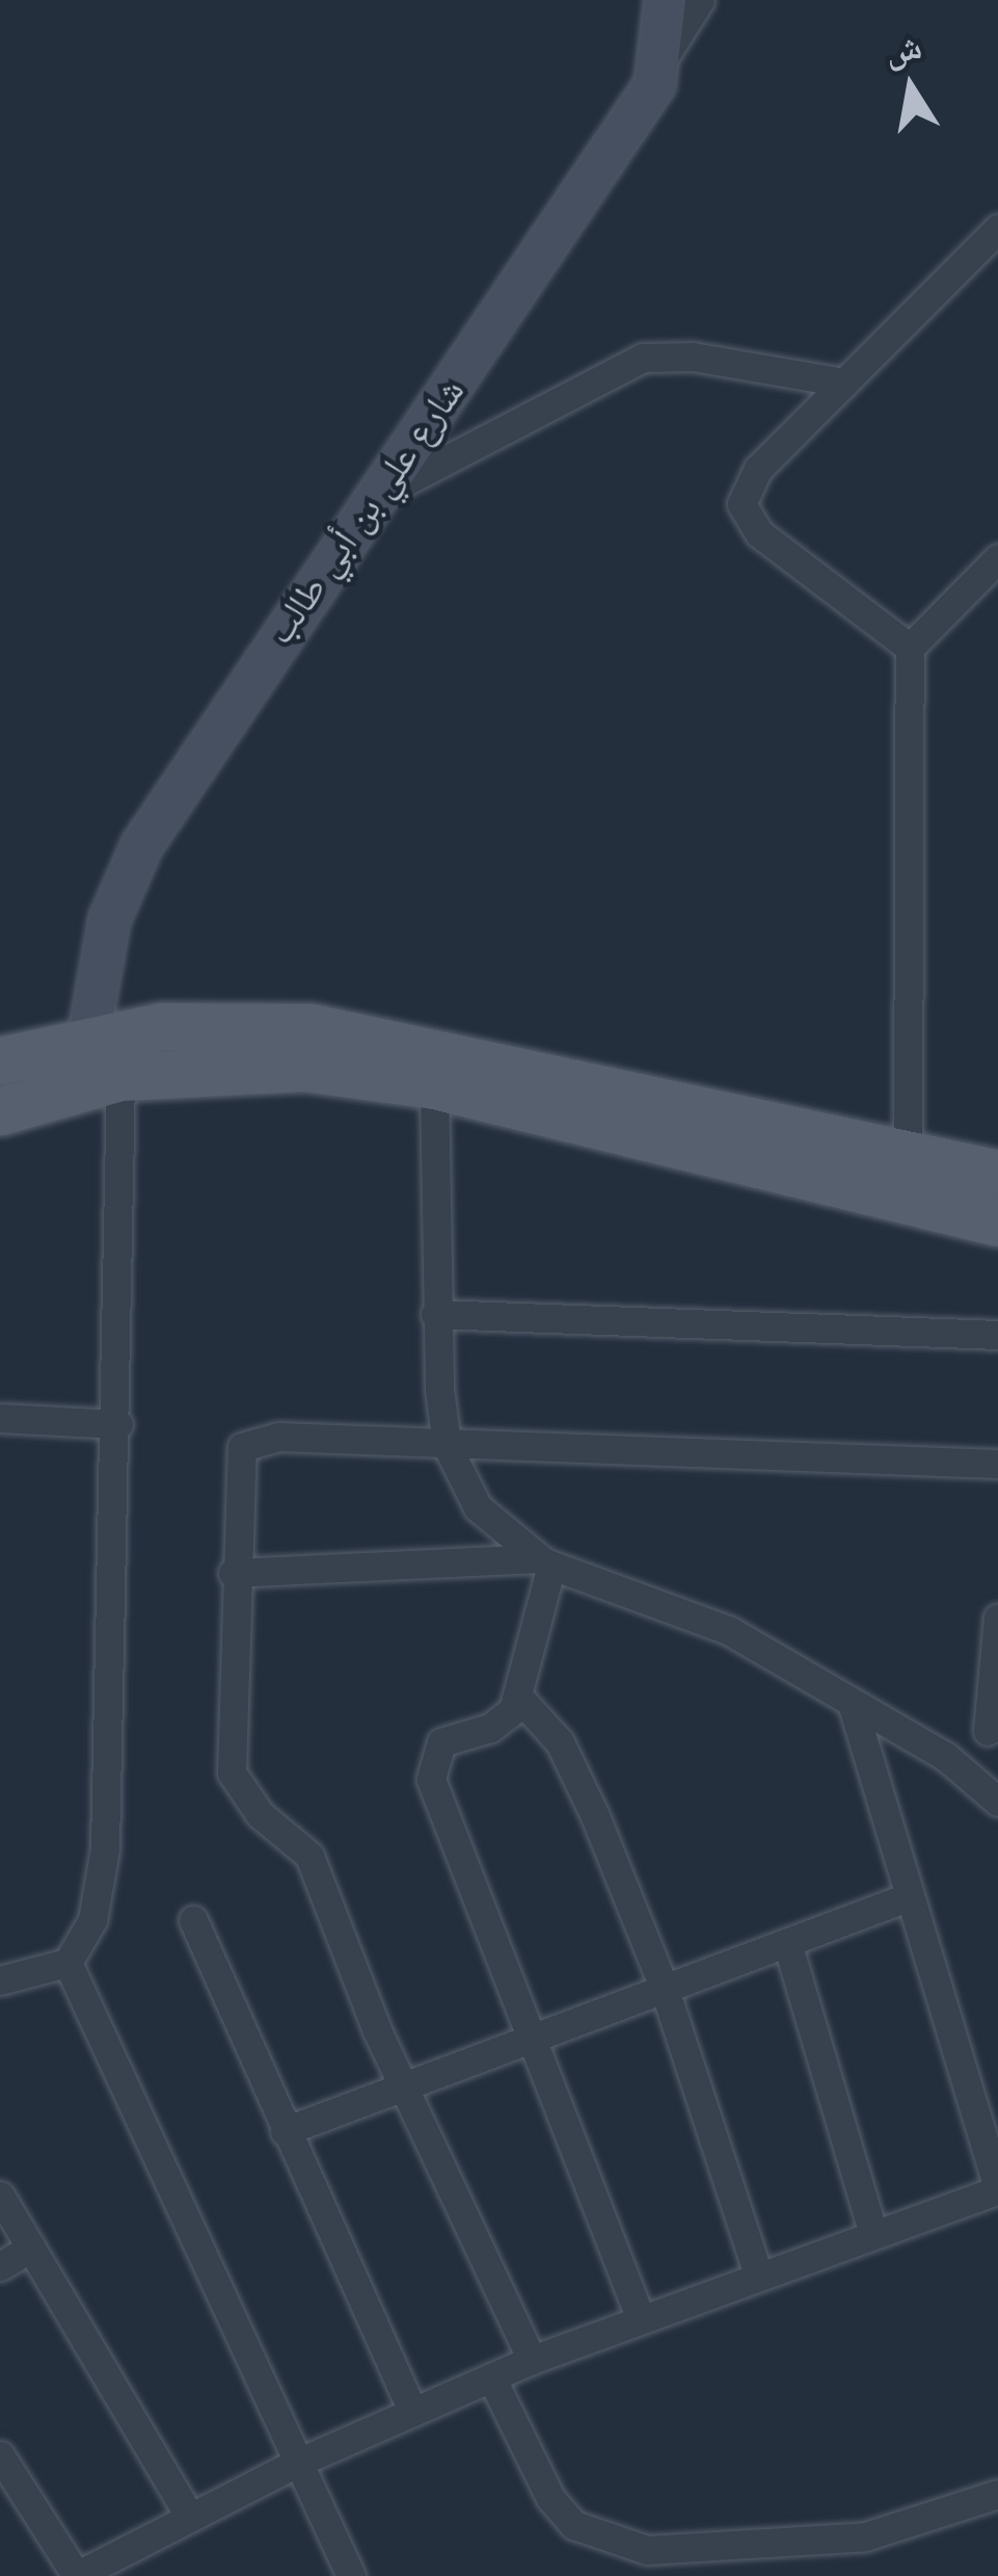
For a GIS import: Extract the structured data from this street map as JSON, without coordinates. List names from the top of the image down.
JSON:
{
  "streets": {
    "street": ["شارع علي بن أبي طالب"]
  },
  "north": "top"
}
